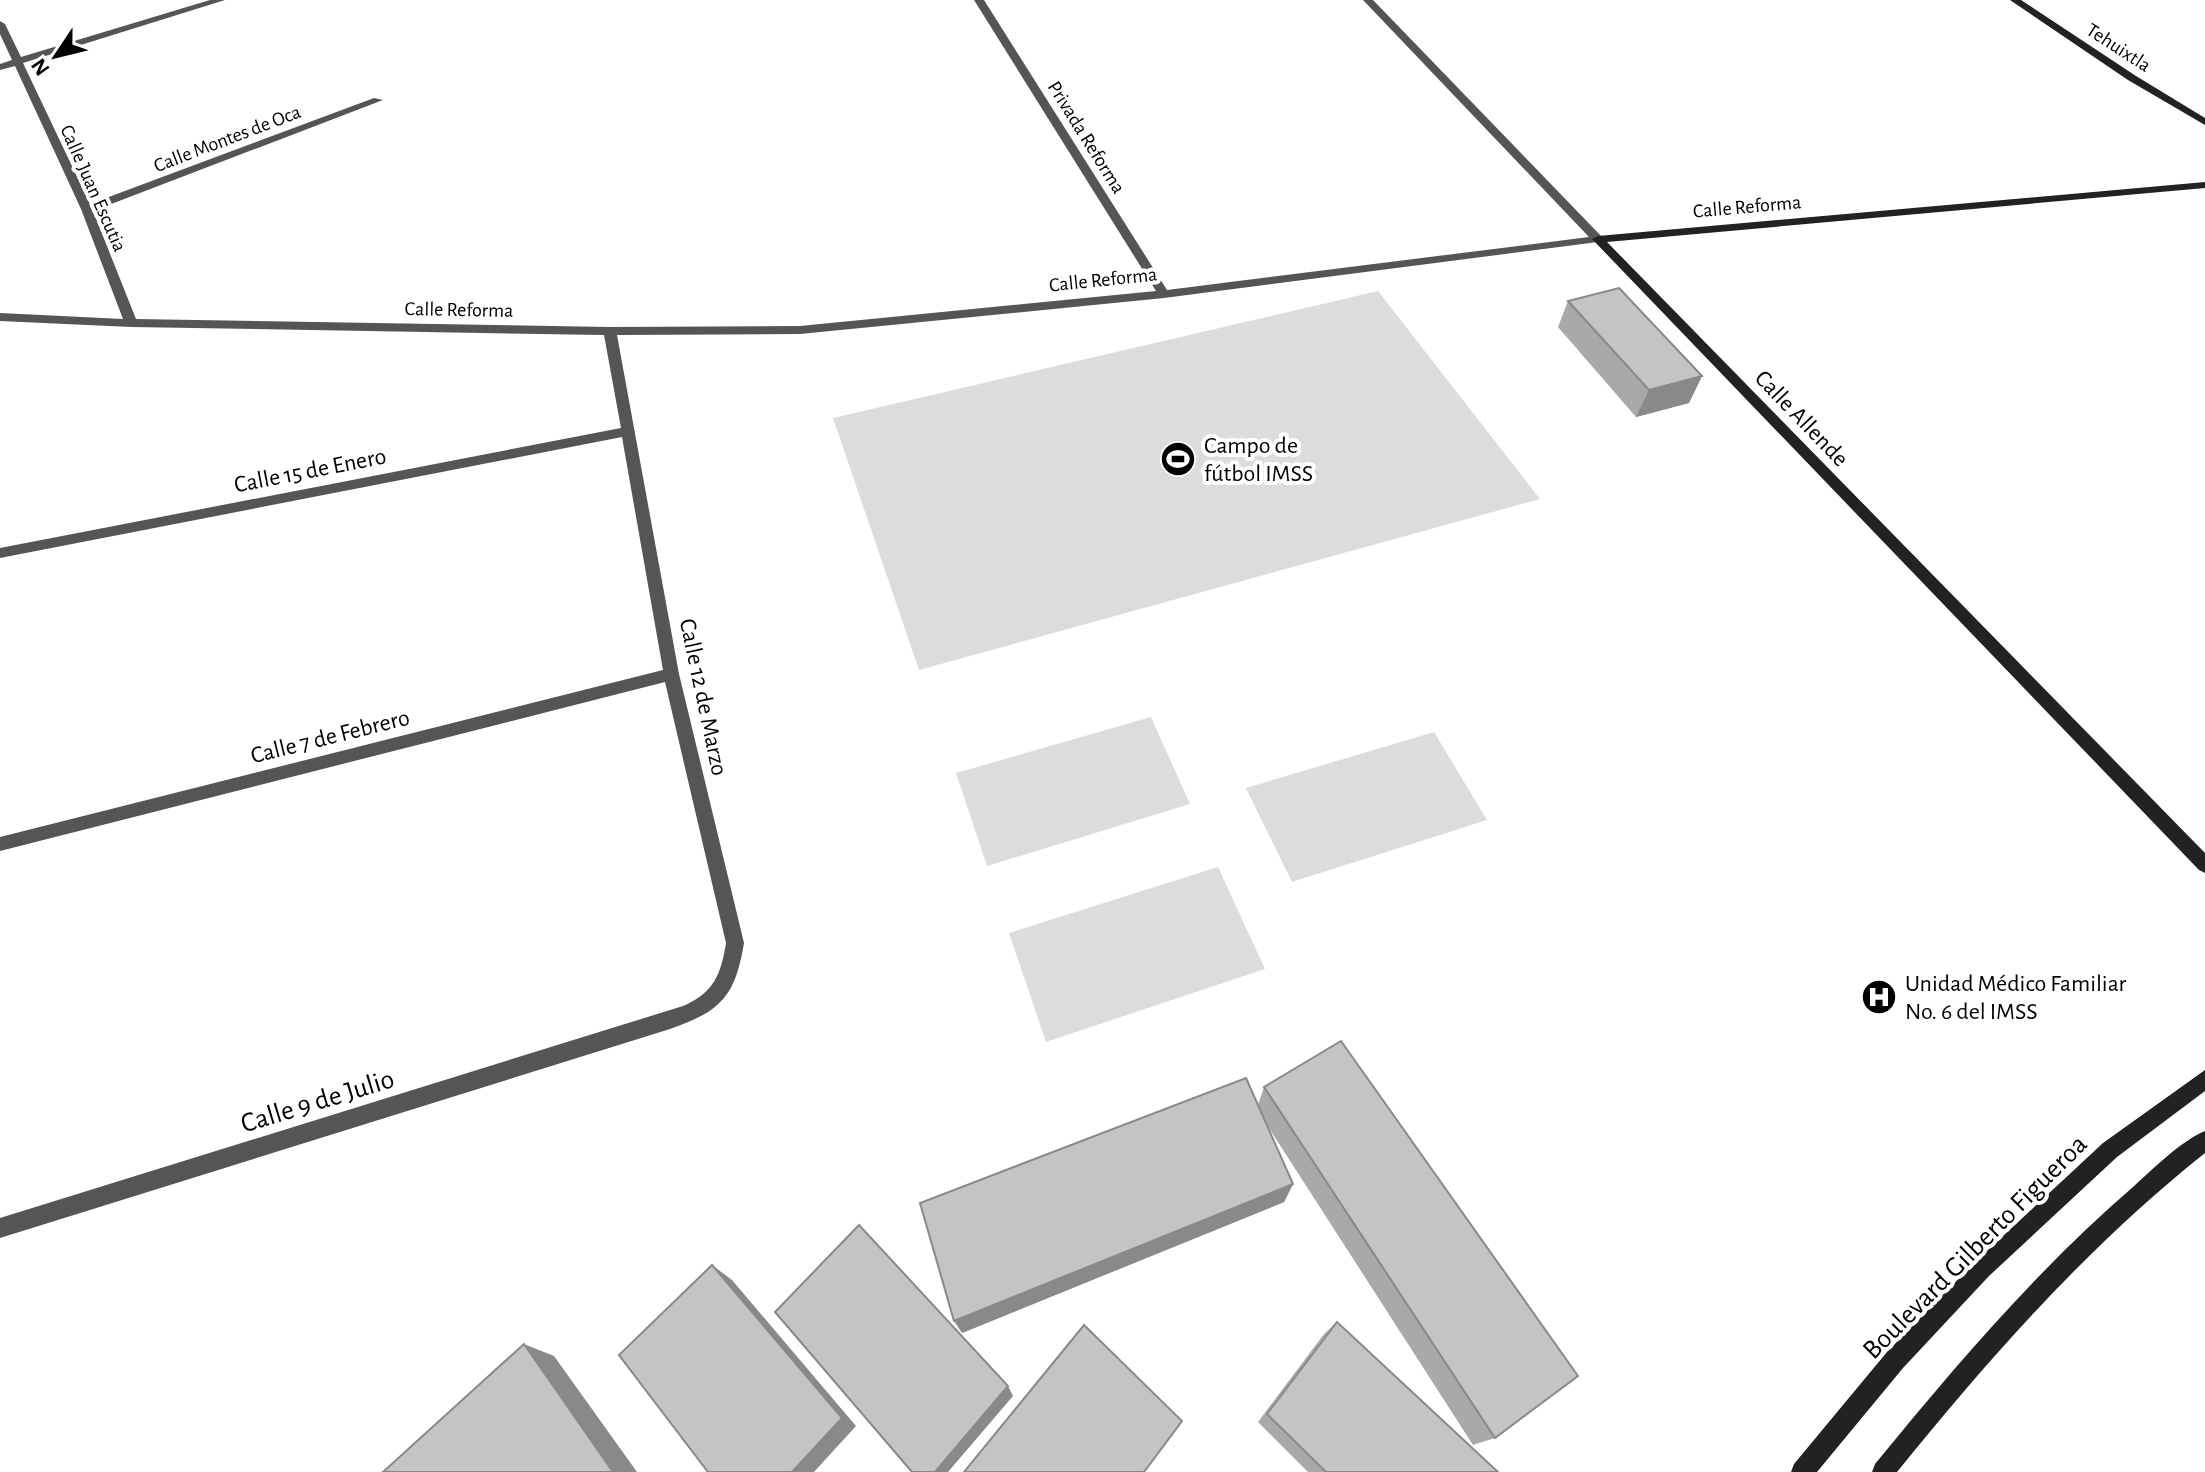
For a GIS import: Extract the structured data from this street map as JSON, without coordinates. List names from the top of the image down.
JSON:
{
  "streets": {
    "main road": [
      "Tehuixtla",
      "Calle Reforma",
      "Calle Allende",
      "Boulevard Gilberto Figueroa"
    ],
    "street": [
      "Privada Reforma",
      "Calle Montes de Oca",
      "Calle Juan Escutia",
      "Calle 15 de Enero",
      "Calle 12 de Marzo",
      "Calle 7 de Febrero",
      "Calle 9 de Julio"
    ]
  },
  "crossings": [
    ["Privada Reforma", "Calle Reforma"],
    ["Calle Montes de Oca", "Calle Juan Escutia"],
    ["Calle Juan Escutia", "Calle Reforma"],
    ["Calle Reforma", "Calle Allende"],
    ["Calle Reforma", "Calle 12 de Marzo"],
    ["Calle 15 de Enero", "Calle 12 de Marzo"],
    ["Calle 12 de Marzo", "Calle 7 de Febrero"],
    ["Calle 12 de Marzo", "Calle 9 de Julio"]
  ],
  "places": {
    "sports": ["Campo de fútbol IMSS"],
    "hospital": ["Unidad Médico Familiar No. 6 del IMSS"]
  },
  "north": "bottom left"
}
